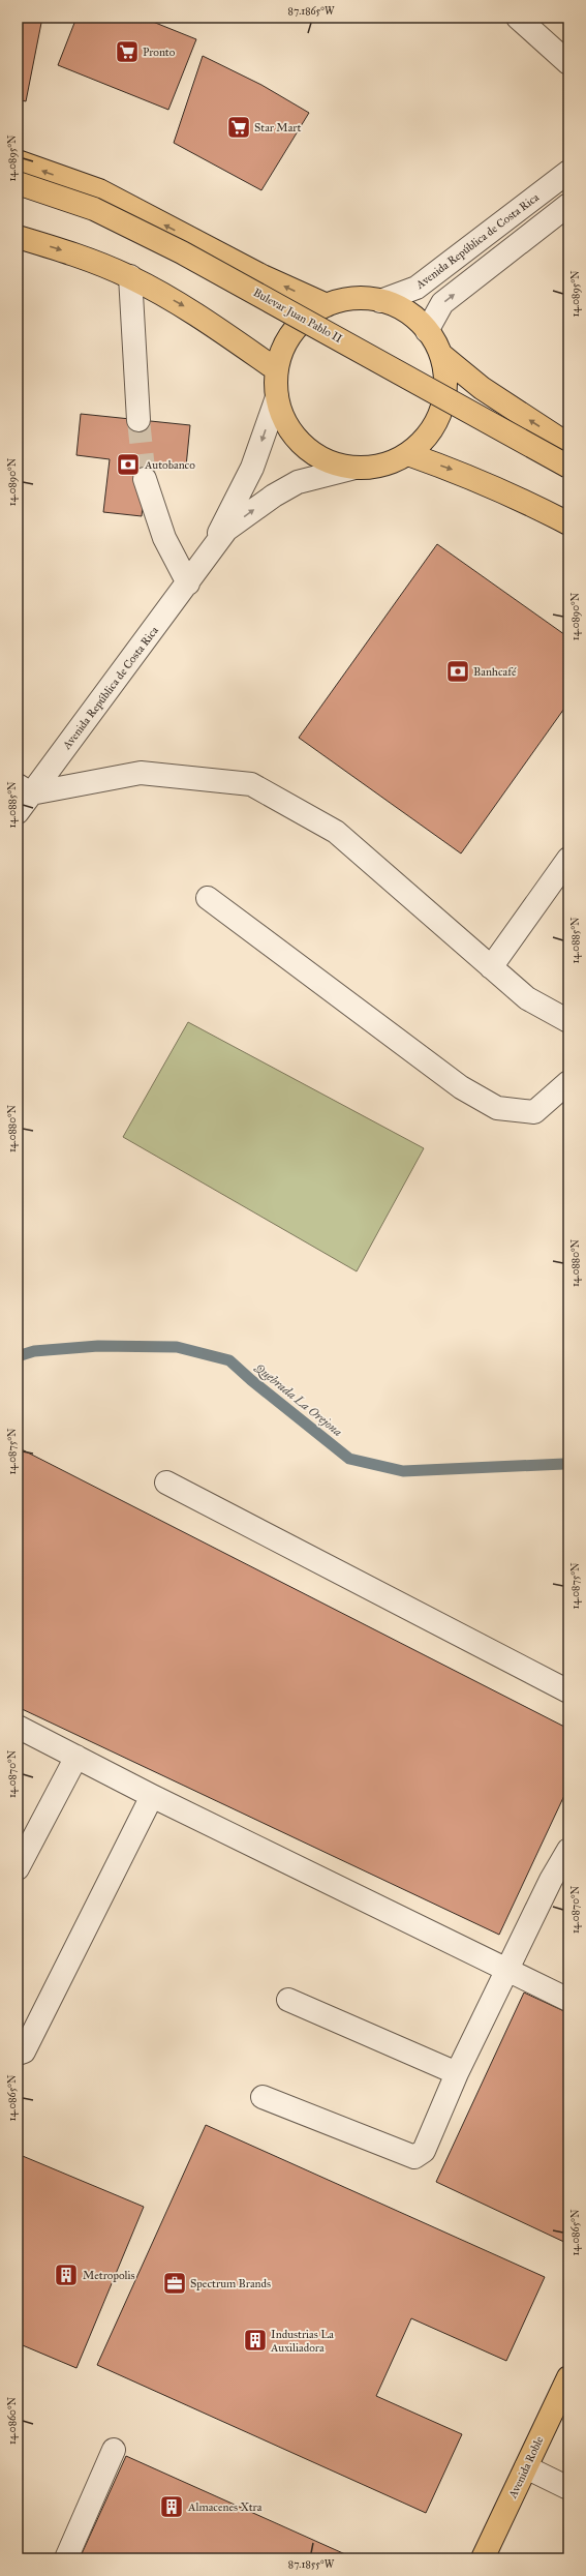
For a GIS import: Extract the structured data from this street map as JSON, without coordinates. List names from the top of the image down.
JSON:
{
  "streets": {
    "main road": ["Bulevar Juan Pablo II", "Avenida Roble"],
    "street": ["Avenida República de Costa Rica"]
  },
  "water": ["Quebrada La Orejona"],
  "places": {
    "supermarket": ["Pronto", "Star Mart"],
    "bank": ["Autobanco", "Banhcafé"],
    "building": ["Metropolis", "Industrias La Auxiliadora", "Almacenes Xtra"],
    "office": ["Spectrum Brands"]
  },
  "coordinates": [
    "87.1865°W",
    "14.0895°N",
    "14.0890°N",
    "14.0885°N",
    "14.0880°N",
    "14.0875°N",
    "14.0870°N",
    "14.0865°N",
    "14.0860°N",
    "87.1855°W"
  ]
}
